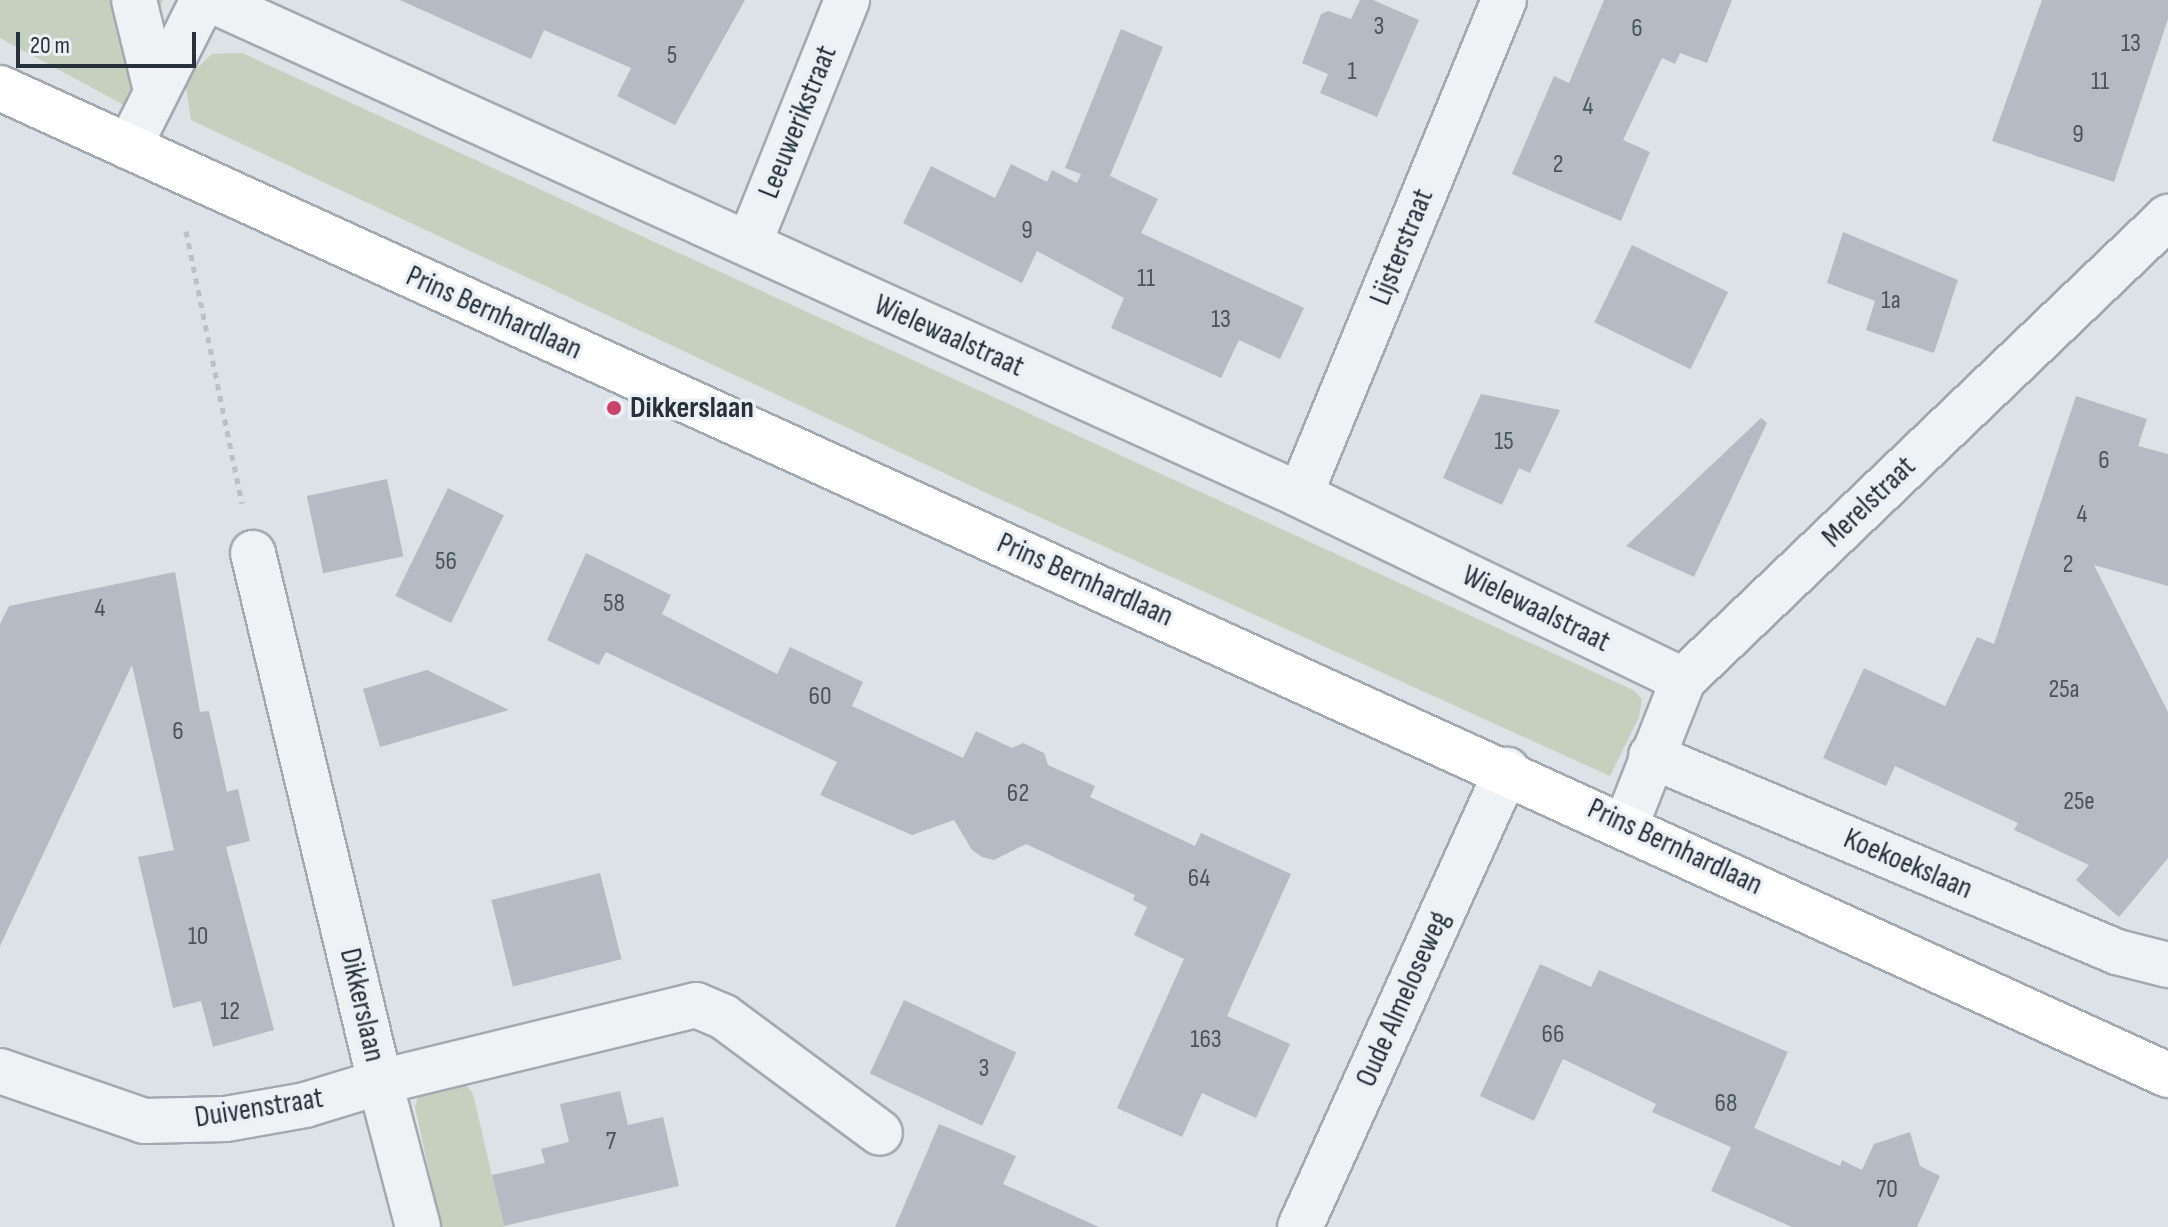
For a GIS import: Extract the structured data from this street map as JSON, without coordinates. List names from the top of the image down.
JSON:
{
  "streets": {
    "street": [
      "Leeuwerikstraat",
      "Lijsterstraat",
      "Prins Bernhardlaan",
      "Wielewaalstraat",
      "Merelstraat",
      "Koekoekslaan",
      "Oude Almeloseweg",
      "Dikkerslaan",
      "Duivenstraat"
    ]
  },
  "crossings": [
    ["Leeuwerikstraat", "Wielewaalstraat"],
    ["Lijsterstraat", "Wielewaalstraat"],
    ["Prins Bernhardlaan", "Merelstraat"],
    ["Prins Bernhardlaan", "Oude Almeloseweg"],
    ["Wielewaalstraat", "Merelstraat"],
    ["Merelstraat", "Koekoekslaan"],
    ["Dikkerslaan", "Duivenstraat"]
  ],
  "places": ["Dikkerslaan"],
  "house_numbers": [
    "3",
    "6",
    "13",
    "5",
    "1",
    "11",
    "4",
    "9",
    "2",
    "9",
    "11",
    "1a",
    "13",
    "15",
    "6",
    "4",
    "56",
    "2",
    "58",
    "4",
    "25a",
    "60",
    "6",
    "62",
    "25e",
    "64",
    "10",
    "12",
    "66",
    "163",
    "3",
    "68",
    "7",
    "70"
  ],
  "scale_bar": "20 m"
}
